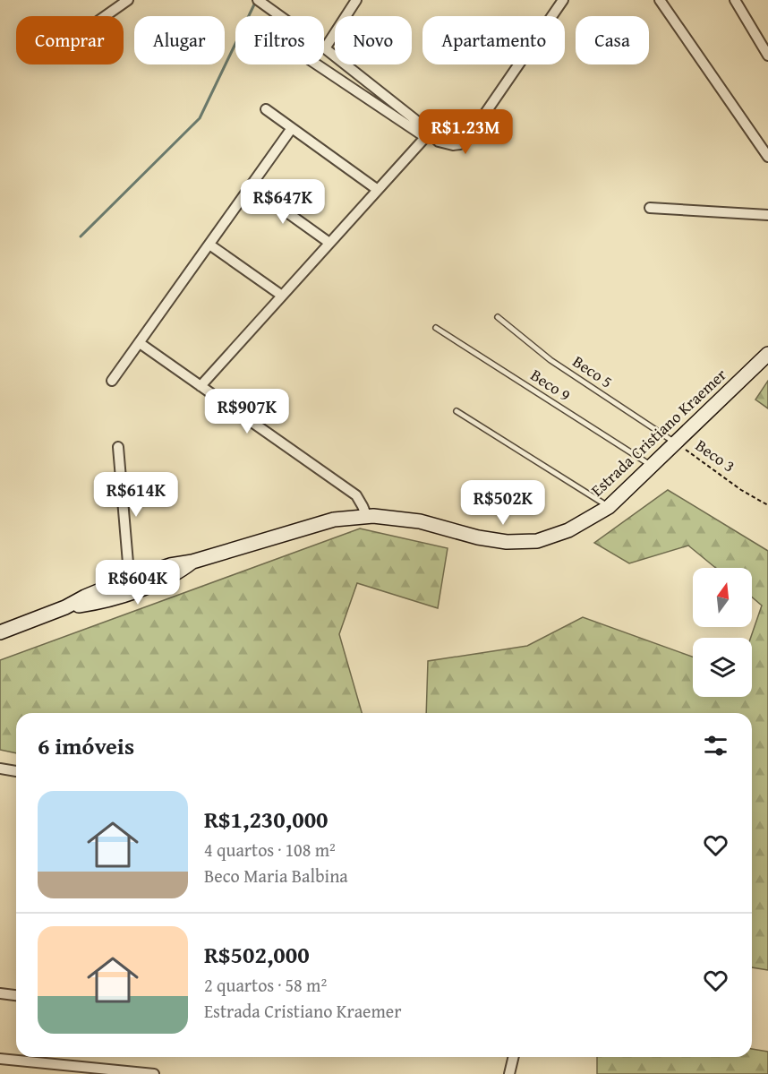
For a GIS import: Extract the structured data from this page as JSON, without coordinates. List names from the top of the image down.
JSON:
{
  "streets": {
    "main road": ["Estrada Cristiano Kraemer"],
    "lane": ["Beco 5", "Beco 9"],
    "path": ["Beco 3"]
  },
  "crossings": [
    ["Beco 5", "Estrada Cristiano Kraemer"],
    ["Beco 5", "Beco 3"],
    ["Beco 9", "Estrada Cristiano Kraemer"],
    ["Estrada Cristiano Kraemer", "Beco 3"]
  ],
  "north": "top",
  "page": {
    "chip": [
      "Comprar",
      "Alugar",
      "Filtros",
      "Novo",
      "Apartamento",
      "Casa"
    ],
    "price": [
      "R$1.23M",
      "R$647K",
      "R$907K",
      "R$614K",
      "R$502K",
      "R$604K"
    ],
    "heading": "6 imóveis",
    "list": [
      {
        "name": "R$1,230,000",
        "note": "4 quartos · 108 m² · Beco Maria Balbina"
      },
      {
        "name": "R$502,000",
        "note": "2 quartos · 58 m² · Estrada Cristiano Kraemer"
      }
    ]
  }
}
